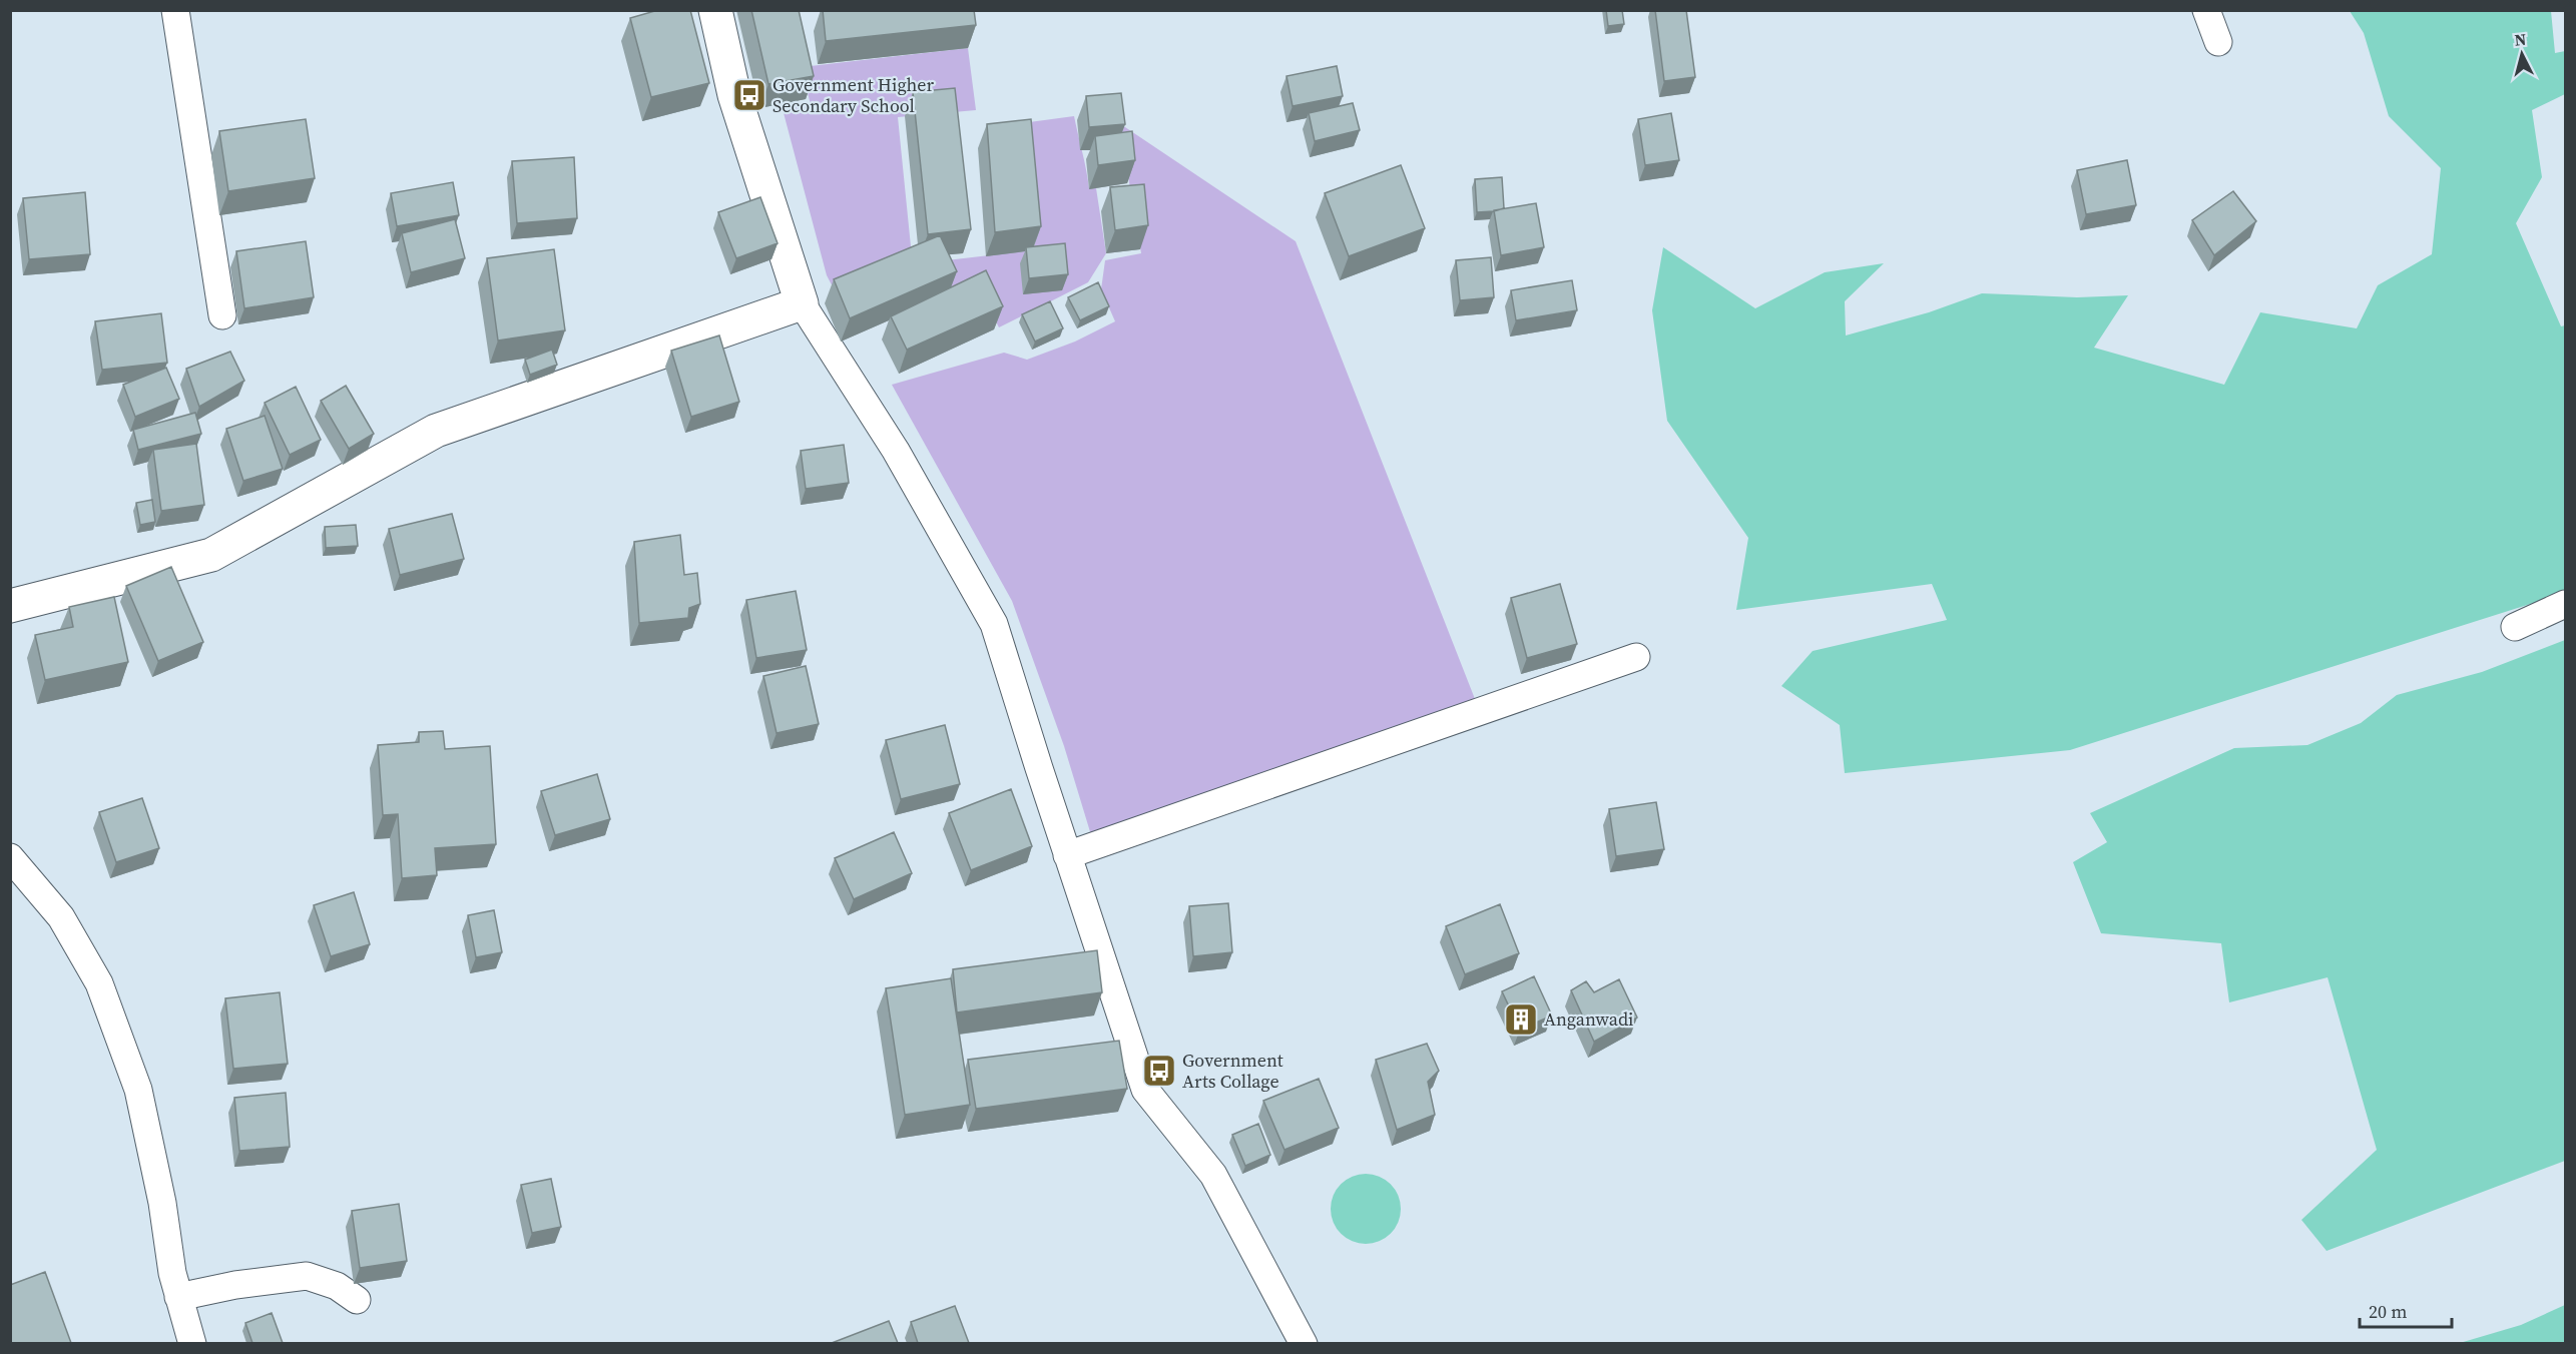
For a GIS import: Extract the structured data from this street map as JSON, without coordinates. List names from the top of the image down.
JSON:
{
  "places": {
    "bus stop": ["Government Higher Secondary School", "Government Arts Collage"],
    "building": ["Anganwadi"]
  },
  "scale_bar": "20 m",
  "north": "top"
}
